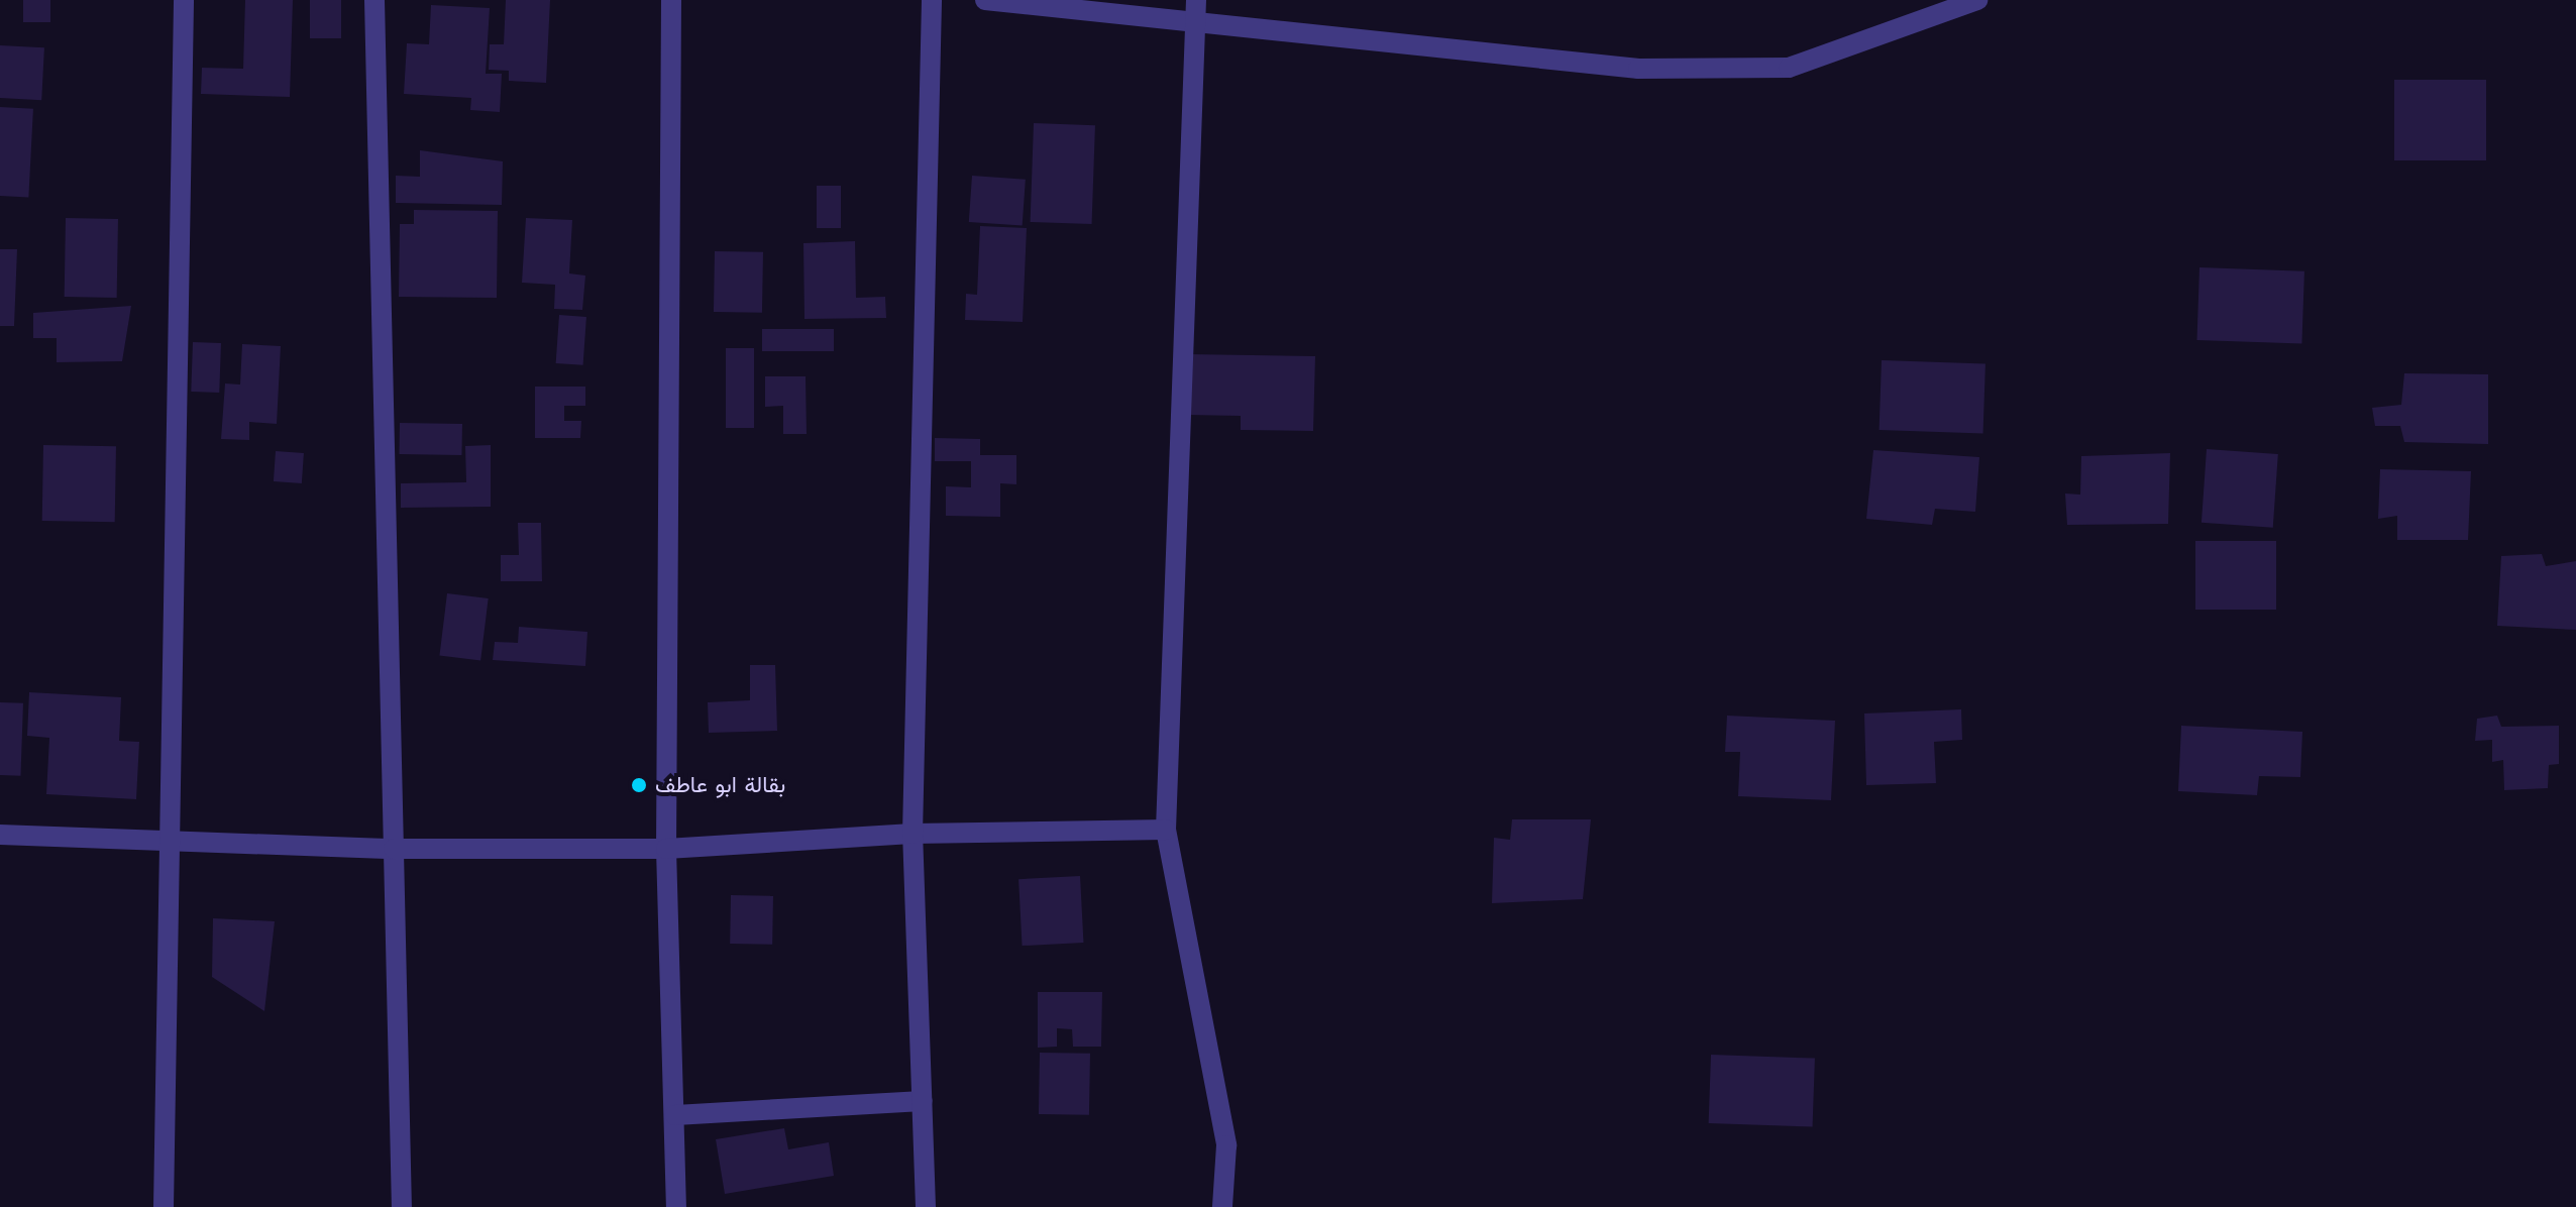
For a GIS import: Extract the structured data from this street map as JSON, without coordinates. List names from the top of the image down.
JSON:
{
  "places": ["بقالة ابو عاطف"]
}
